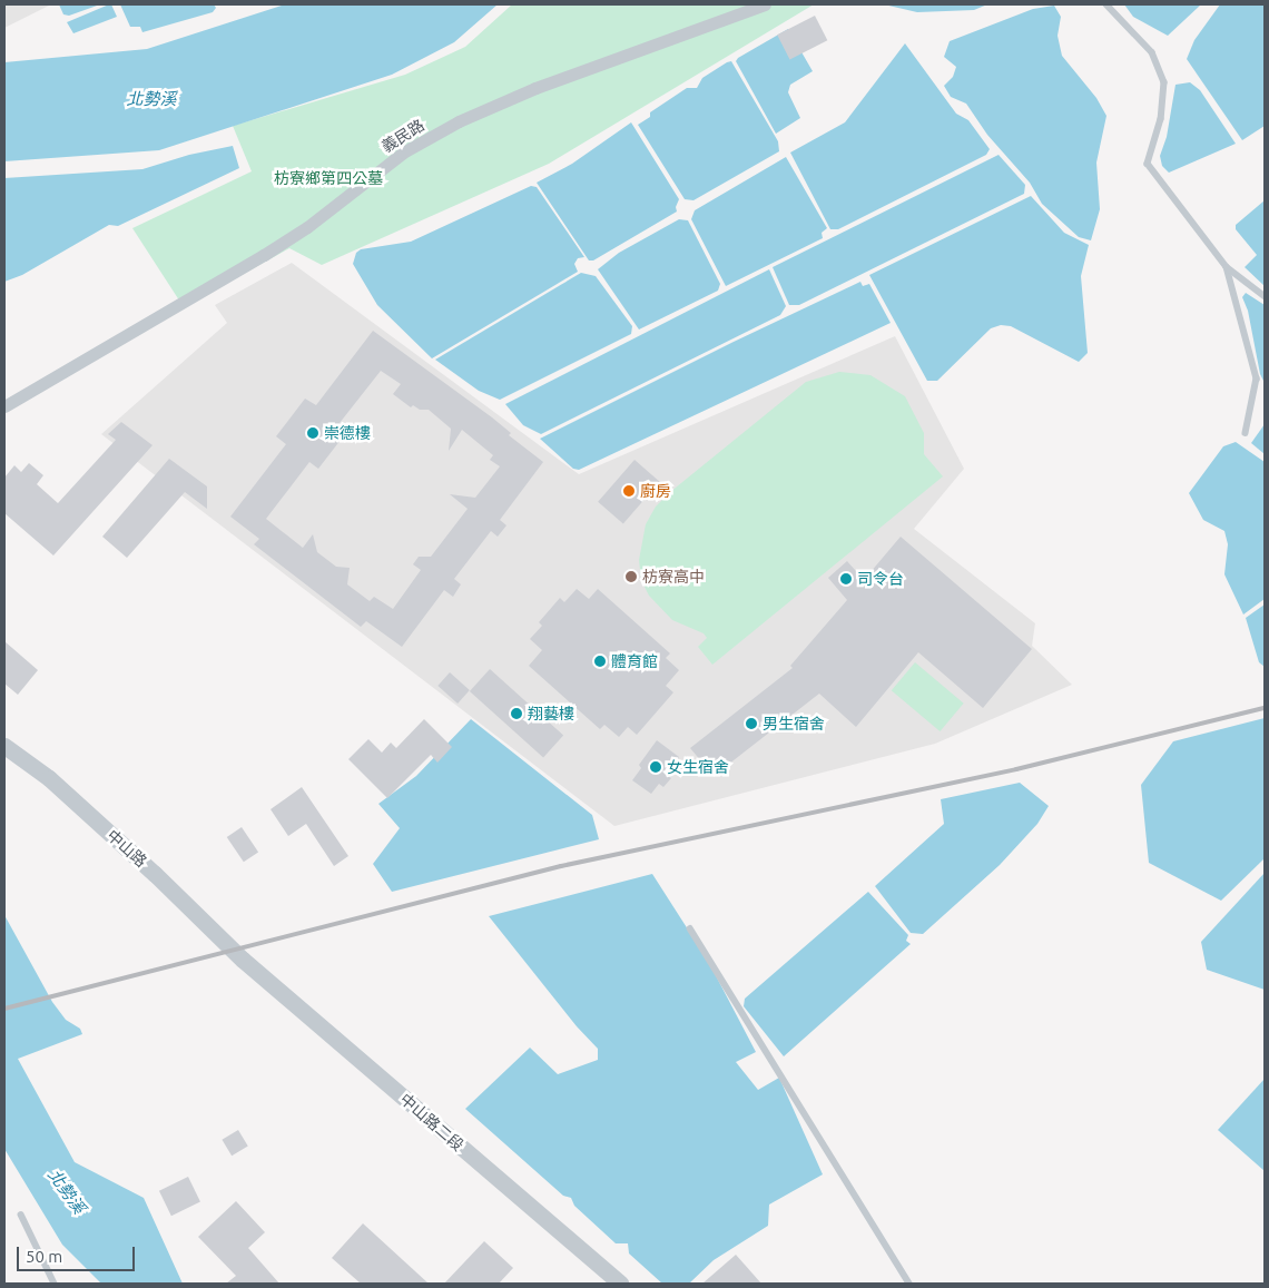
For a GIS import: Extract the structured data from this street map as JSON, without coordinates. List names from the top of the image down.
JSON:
{
  "streets": {
    "street": ["義民路", "中山路", "中山路二段"]
  },
  "crossings": [
    ["中山路", "中山路二段"]
  ],
  "water": ["北勢溪"],
  "parks": ["枋寮鄉第四公墓"],
  "places": [
    "崇德樓",
    "廚房",
    "枋寮高中",
    "司令台",
    "體育館",
    "翔藝樓",
    "男生宿舍",
    "女生宿舍"
  ],
  "scale_bar": "50 m"
}
